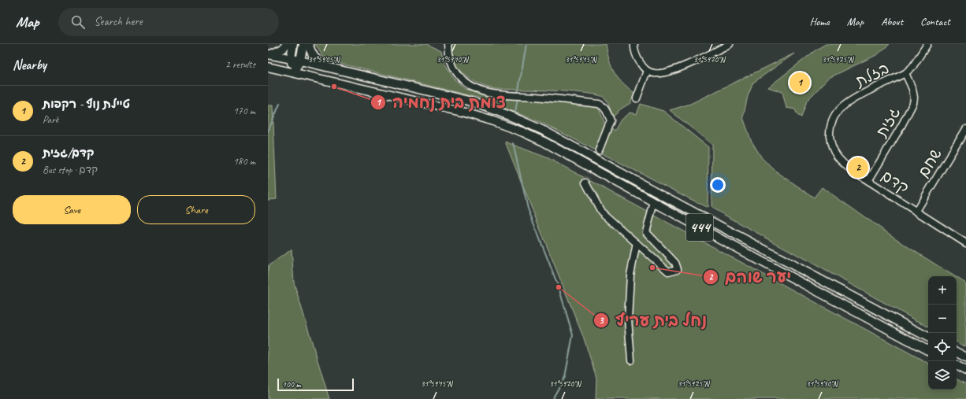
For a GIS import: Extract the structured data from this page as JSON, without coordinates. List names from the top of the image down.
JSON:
{
  "streets": {
    "main road": ["444"],
    "street": [
      "בזלת",
      "גזית",
      "שחם",
      "קדם"
    ]
  },
  "crossings": [
    ["בזלת", "גזית"],
    ["בזלת", "קדם"],
    ["גזית", "קדם"],
    ["שחם", "קדם"]
  ],
  "places": ["צומת בית נחמיה", "יער שוהם", "נחל בית עריף"],
  "scale_bar": "100 m",
  "page": {
    "header": "Map",
    "search": "Search here",
    "nav": [
      "Home",
      "Map",
      "About",
      "Contact"
    ],
    "heading": ["Nearby", "2 results"],
    "pins": ["1", "2"],
    "list": [
      {
        "mark": "1",
        "name": "טיילת נוף - רקפות",
        "note": "Park",
        "value": "170 m"
      },
      {
        "mark": "2",
        "name": "קדם/גזית",
        "note": "Bus stop · קדם",
        "value": "180 m"
      }
    ],
    "buttons": ["Save", "Share"],
    "map_buttons": ["+", "−"],
    "scale": "100 m"
  },
  "coordinates": [
    "31°59'05\"N",
    "31°59'10\"N",
    "31°59'15\"N",
    "31°59'20\"N",
    "31°59'25\"N",
    "31°59'30\"N"
  ]
}
